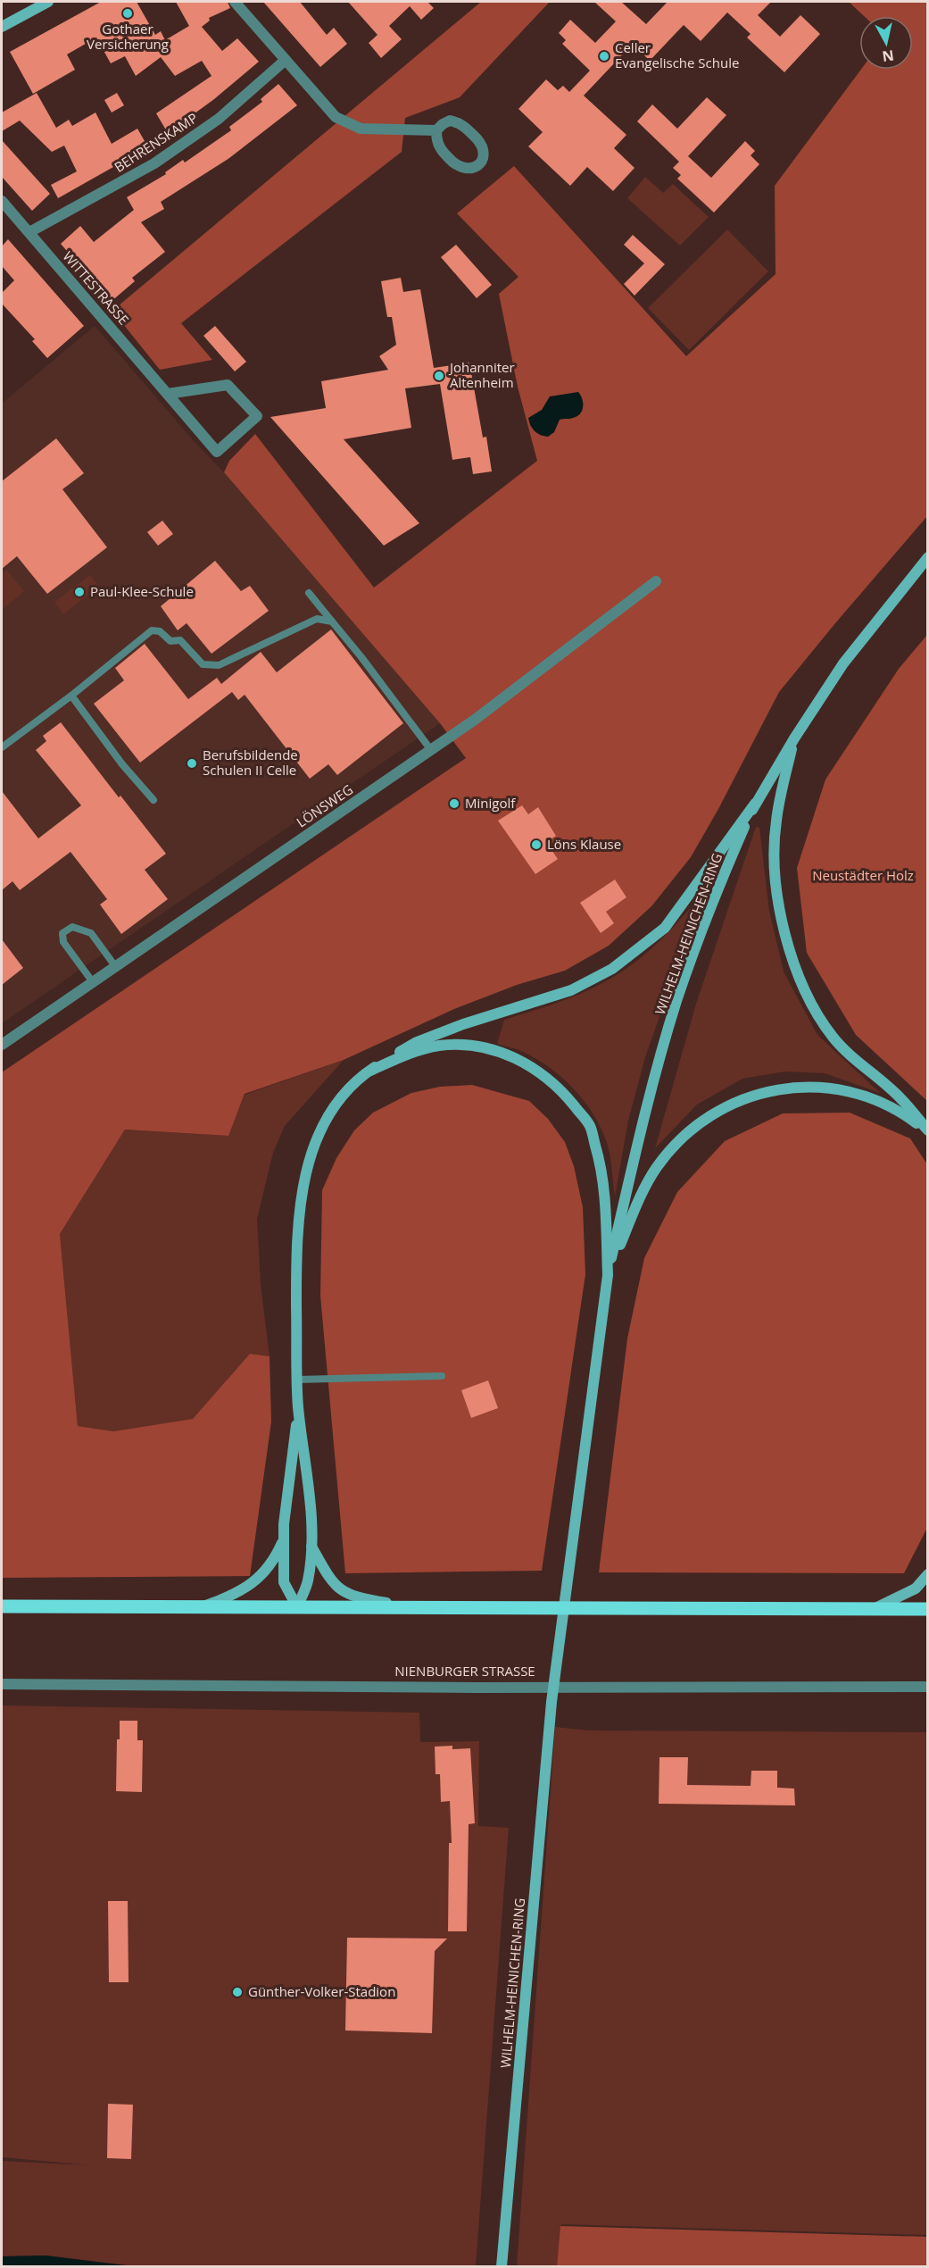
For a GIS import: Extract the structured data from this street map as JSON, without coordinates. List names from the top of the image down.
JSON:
{
  "streets": {
    "main road": ["WILHELM-HEINICHEN-RING"],
    "street": [
      "BEHRENSKAMP",
      "WITTESTRASSE",
      "LÖNSWEG",
      "NIENBURGER STRASSE"
    ]
  },
  "crossings": [
    ["BEHRENSKAMP", "WITTESTRASSE"]
  ],
  "parks": ["Neustädter Holz"],
  "places": [
    "Gothaer Versicherung",
    "Celler Evangelische Schule",
    "Johanniter Altenheim",
    "Paul-Klee-Schule",
    "Berufsbildende Schulen II Celle",
    "Minigolf",
    "Löns Klause",
    "Günther-Volker-Stadion"
  ],
  "north": "bottom"
}
